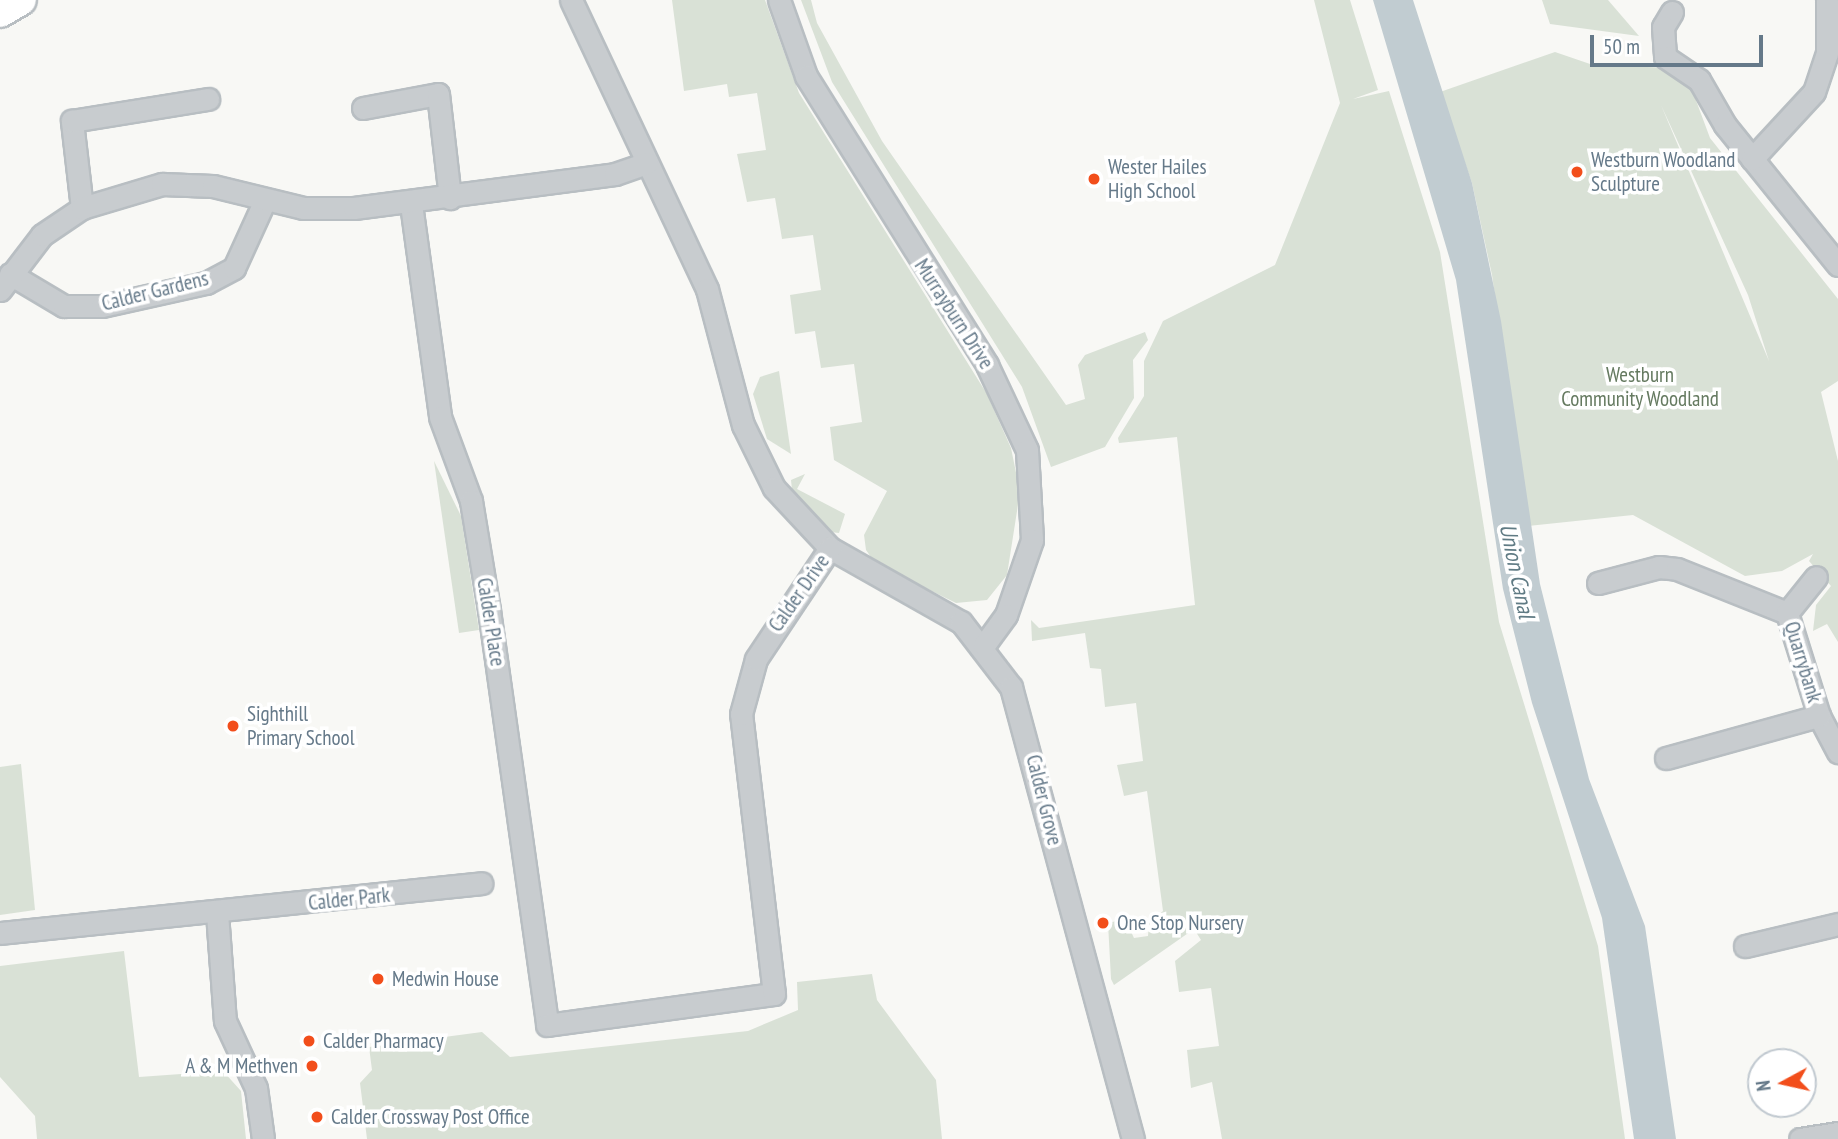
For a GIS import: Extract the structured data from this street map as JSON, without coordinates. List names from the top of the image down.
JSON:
{
  "streets": {
    "street": [
      "Calder Gardens",
      "Murrayburn Drive",
      "Calder Drive",
      "Calder Place",
      "Quarrybank",
      "Calder Grove",
      "Calder Park"
    ]
  },
  "crossings": [
    ["Calder Gardens", "Calder Drive"],
    ["Calder Gardens", "Calder Place"],
    ["Murrayburn Drive", "Calder Grove"],
    ["Calder Drive", "Calder Place"],
    ["Calder Drive", "Calder Grove"]
  ],
  "water": ["Union Canal"],
  "parks": ["Westburn Community Woodland"],
  "places": [
    "Westburn Woodland Sculpture",
    "Wester Hailes High School",
    "Sighthill Primary School",
    "One Stop Nursery",
    "Medwin House",
    "Calder Pharmacy",
    "A & M Methven",
    "Calder Crossway Post Office"
  ],
  "scale_bar": "50 m",
  "north": "left"
}
